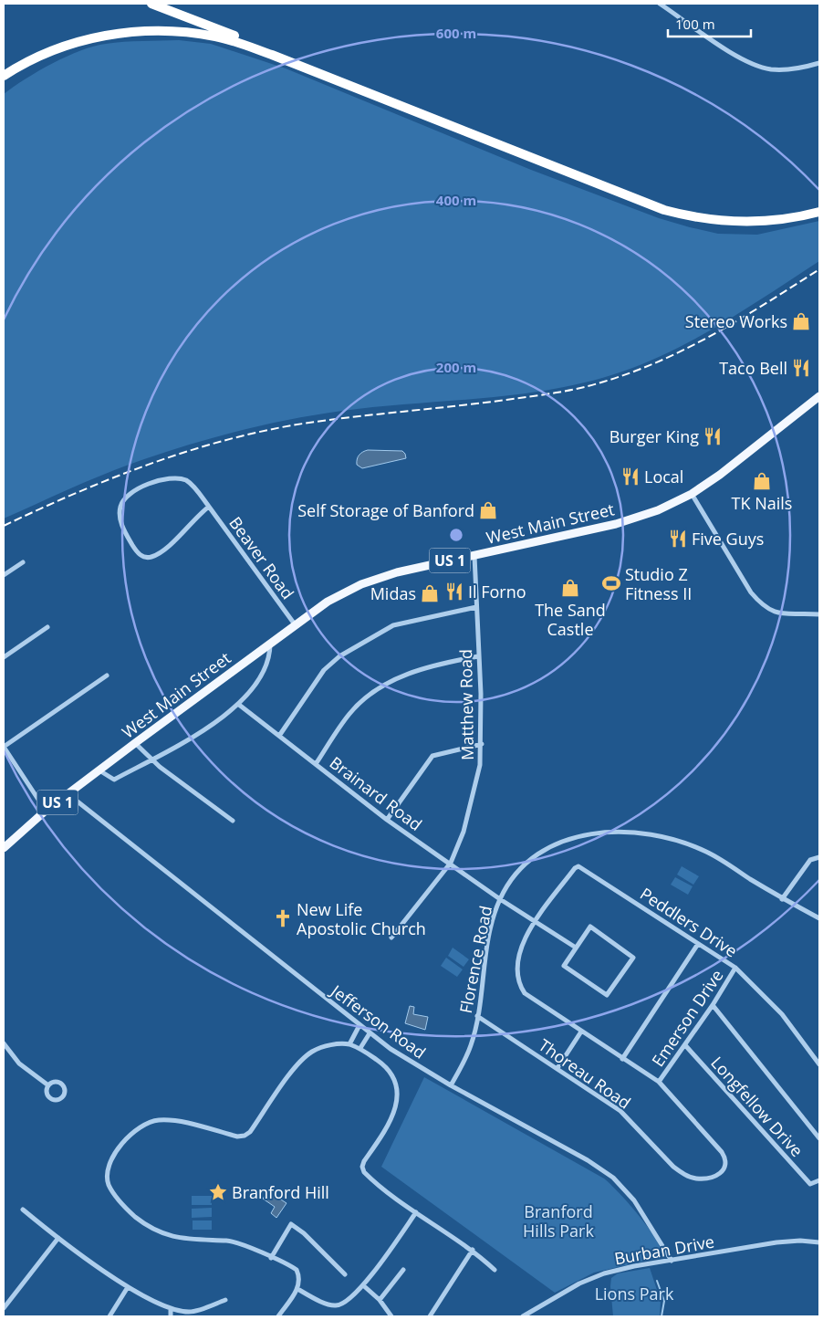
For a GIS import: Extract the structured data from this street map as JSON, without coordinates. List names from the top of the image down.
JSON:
{
  "streets": {
    "main road": ["West Main Street", "US 1"],
    "street": [
      "Beaver Road",
      "Matthew Road",
      "Brainard Road",
      "Peddlers Drive",
      "Florence Road",
      "Emerson Drive",
      "Jefferson Road",
      "Thoreau Road",
      "Longfellow Drive",
      "Burban Drive"
    ]
  },
  "crossings": [
    ["West Main Street", "Beaver Road"],
    ["West Main Street", "Matthew Road"],
    ["West Main Street", "Jefferson Road"],
    ["Matthew Road", "Brainard Road"],
    ["Brainard Road", "Florence Road"],
    ["Peddlers Drive", "Emerson Drive"],
    ["Peddlers Drive", "Thoreau Road"],
    ["Florence Road", "Jefferson Road"],
    ["Florence Road", "Thoreau Road"],
    ["Emerson Drive", "Longfellow Drive"],
    ["Jefferson Road", "Burban Drive"]
  ],
  "parks": ["Branford Hills Park", "Lions Park"],
  "places": {
    "shop": [
      "Stereo Works",
      "TK Nails",
      "Self Storage of Banford",
      "The Sand Castle",
      "Midas"
    ],
    "restaurant": [
      "Taco Bell",
      "Burger King",
      "Local",
      "Five Guys",
      "Il Forno"
    ],
    "sports": ["Studio Z Fitness II"],
    "church": ["New Life Apostolic Church"],
    "place": ["Branford Hill"]
  },
  "scale_bar": "100 m",
  "rings": ["600 m", "400 m", "200 m"]
}
